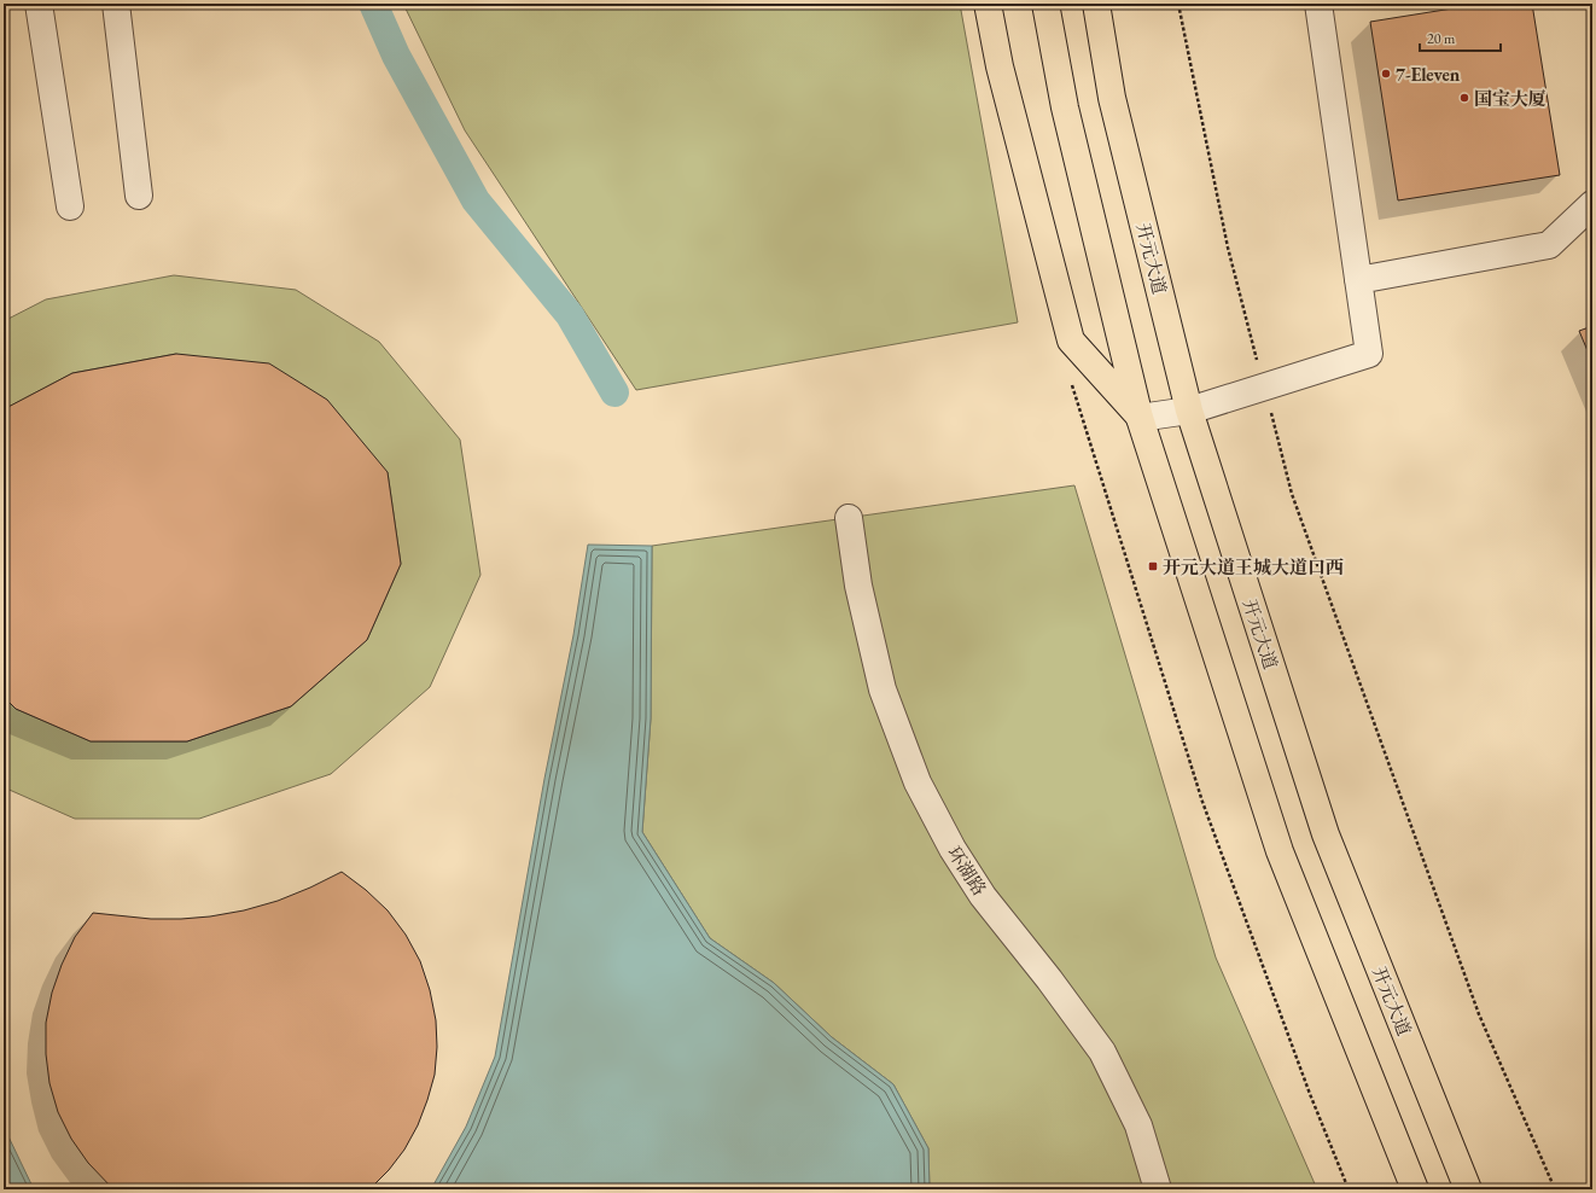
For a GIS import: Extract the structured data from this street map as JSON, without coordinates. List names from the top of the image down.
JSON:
{
  "streets": {
    "main road": ["开元大道"],
    "street": ["环湖路"]
  },
  "places": {
    "other": ["7-Eleven", "国宝大厦"],
    "transit": ["开元大道王城大道口西"]
  },
  "scale_bar": "20 m"
}
